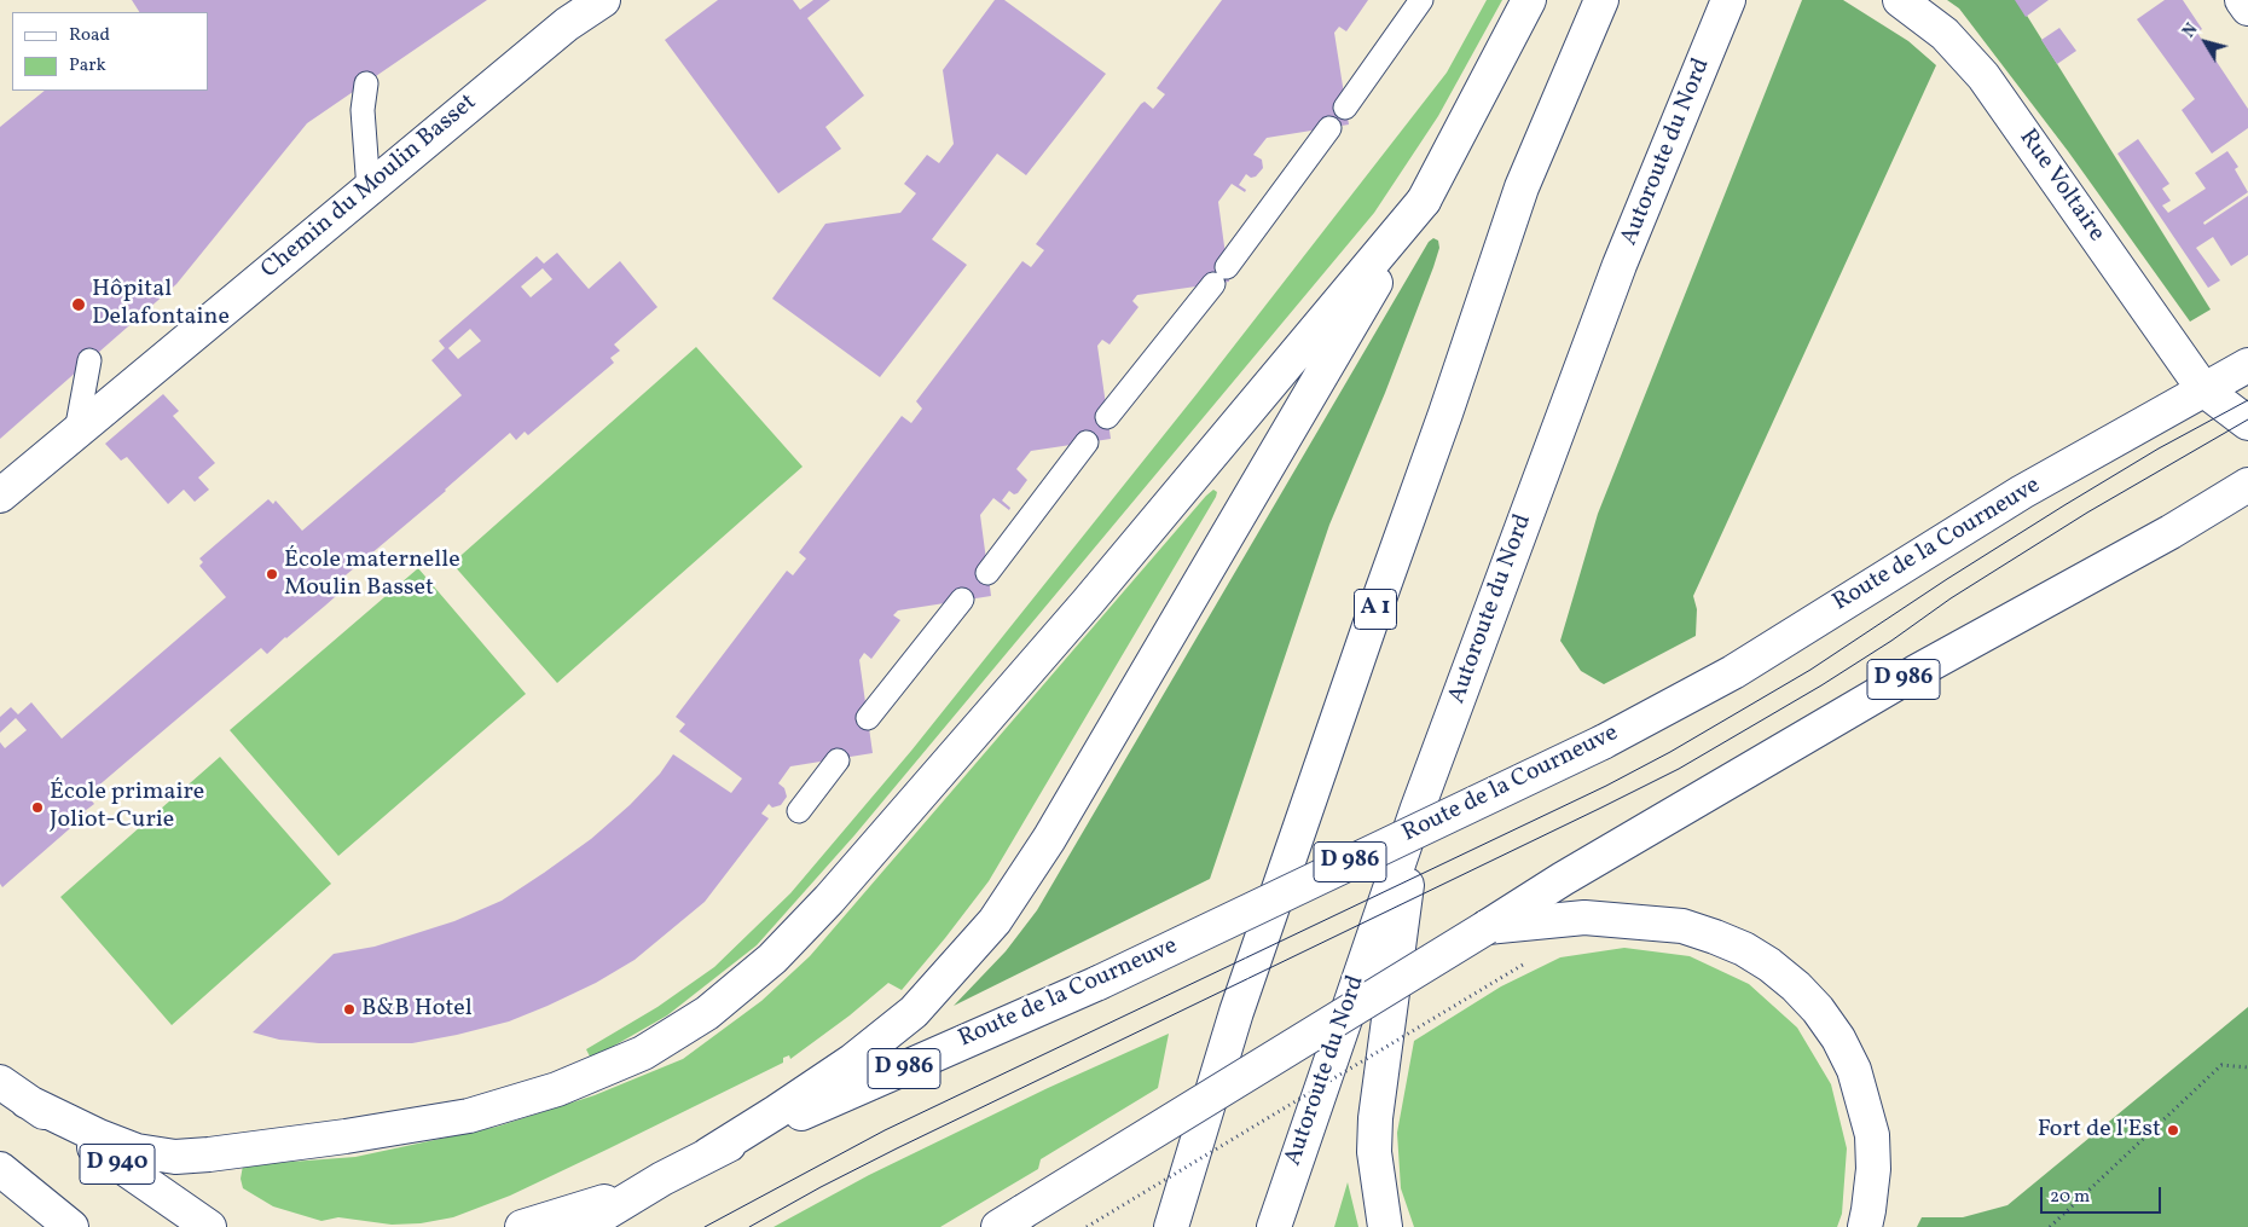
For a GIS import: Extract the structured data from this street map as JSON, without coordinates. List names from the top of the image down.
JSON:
{
  "streets": {
    "main road": [
      "Autoroute du Nord",
      "Rue Voltaire",
      "Chemin du Moulin Basset",
      "Route de la Courneuve",
      "A 1",
      "D 986",
      "D 940"
    ]
  },
  "crossings": [
    ["Rue Voltaire", "Route de la Courneuve"]
  ],
  "places": [
    "Hôpital Delafontaine",
    "École maternelle Moulin Basset",
    "École primaire Joliot-Curie",
    "B&B Hotel",
    "Fort de l'Est"
  ],
  "legend": ["Road", "Park"],
  "scale_bar": "20 m",
  "north": "top left"
}
